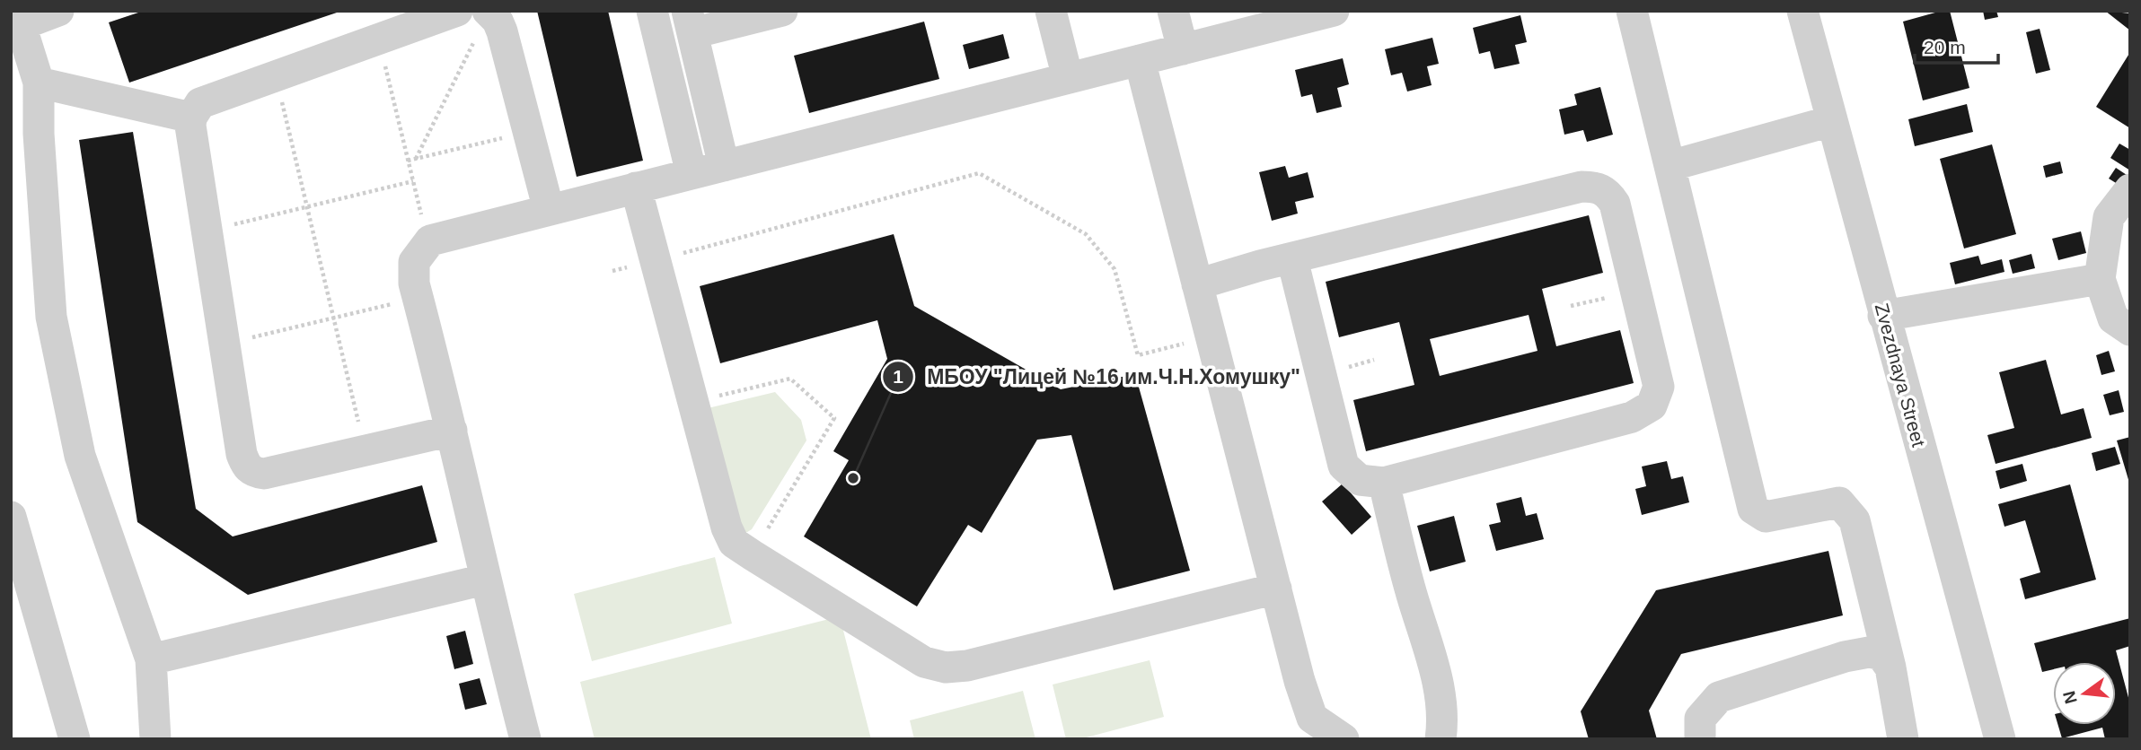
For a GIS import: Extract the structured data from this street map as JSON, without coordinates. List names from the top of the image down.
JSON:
{
  "streets": {
    "street": ["Zvezdnaya Street"]
  },
  "places": ["МБОУ \"Лицей №16 им.Ч.Н.Хомушку\""],
  "scale_bar": "20 m",
  "north": "left"
}
